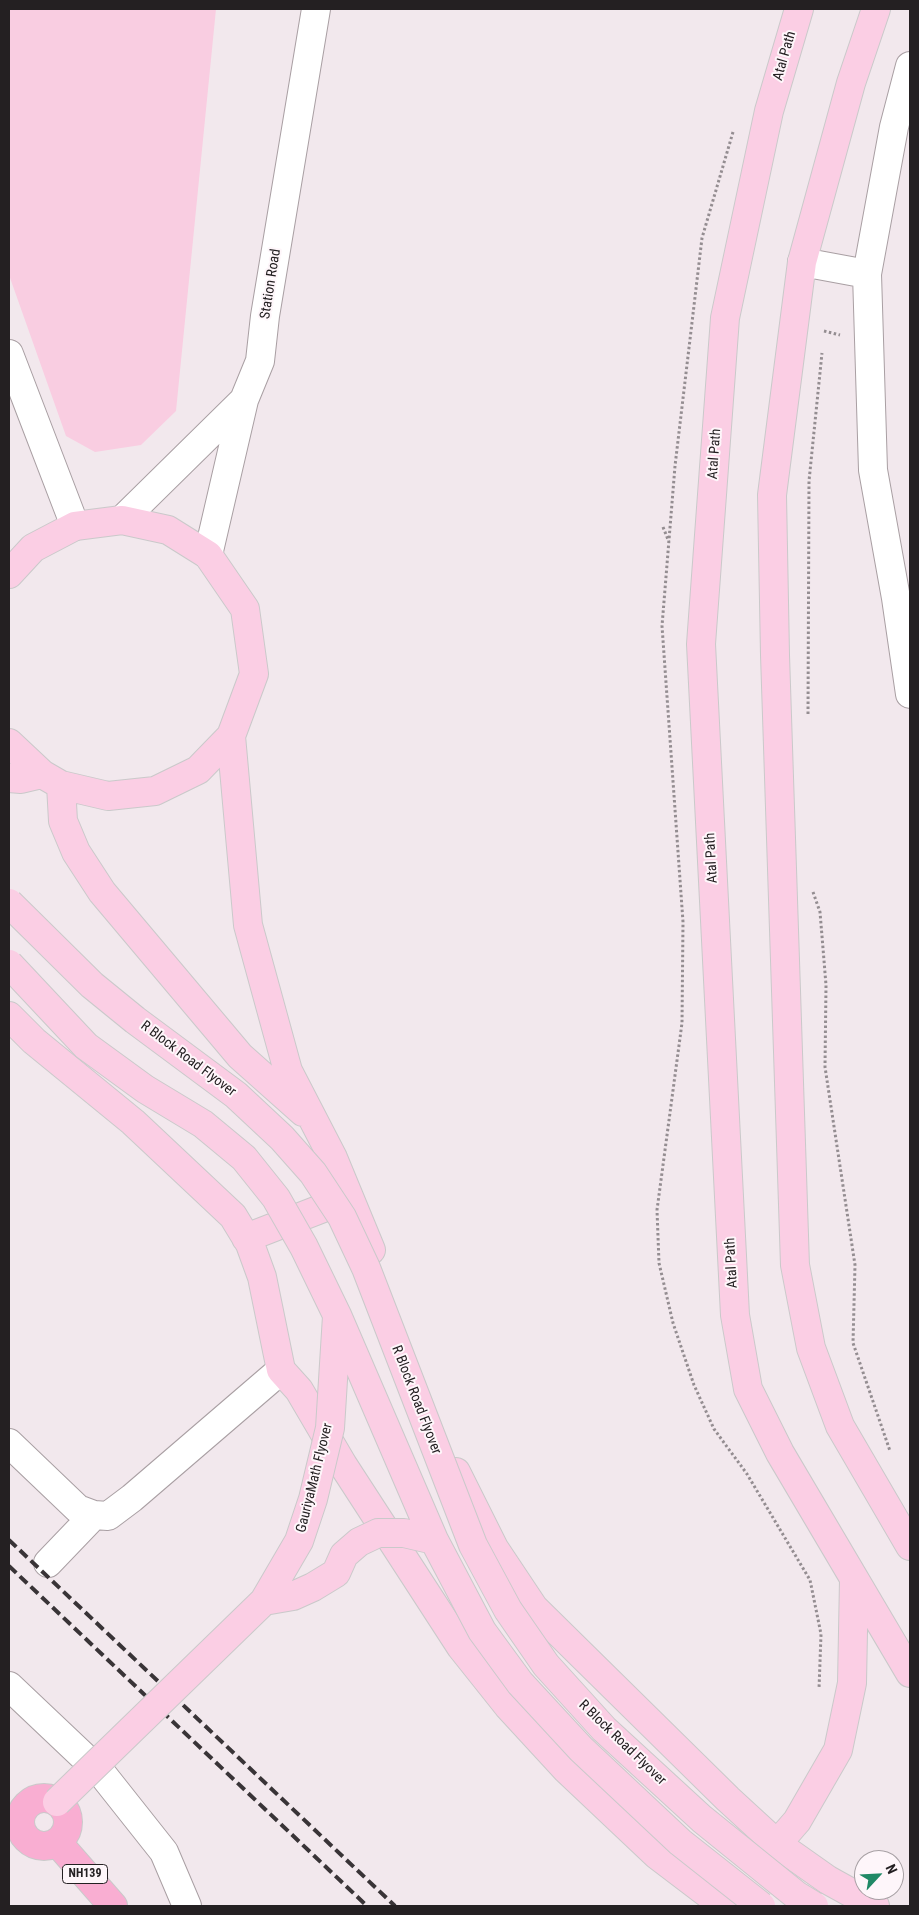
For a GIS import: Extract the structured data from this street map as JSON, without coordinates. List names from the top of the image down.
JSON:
{
  "streets": {
    "highway": ["NH139"],
    "main road": ["Atal Path", "R Block Road Flyover", "GauriyaMath Flyover"],
    "street": ["Station Road"]
  },
  "crossings": [
    ["GauriyaMath Flyover", "NH139"]
  ],
  "north": "top right"
}
